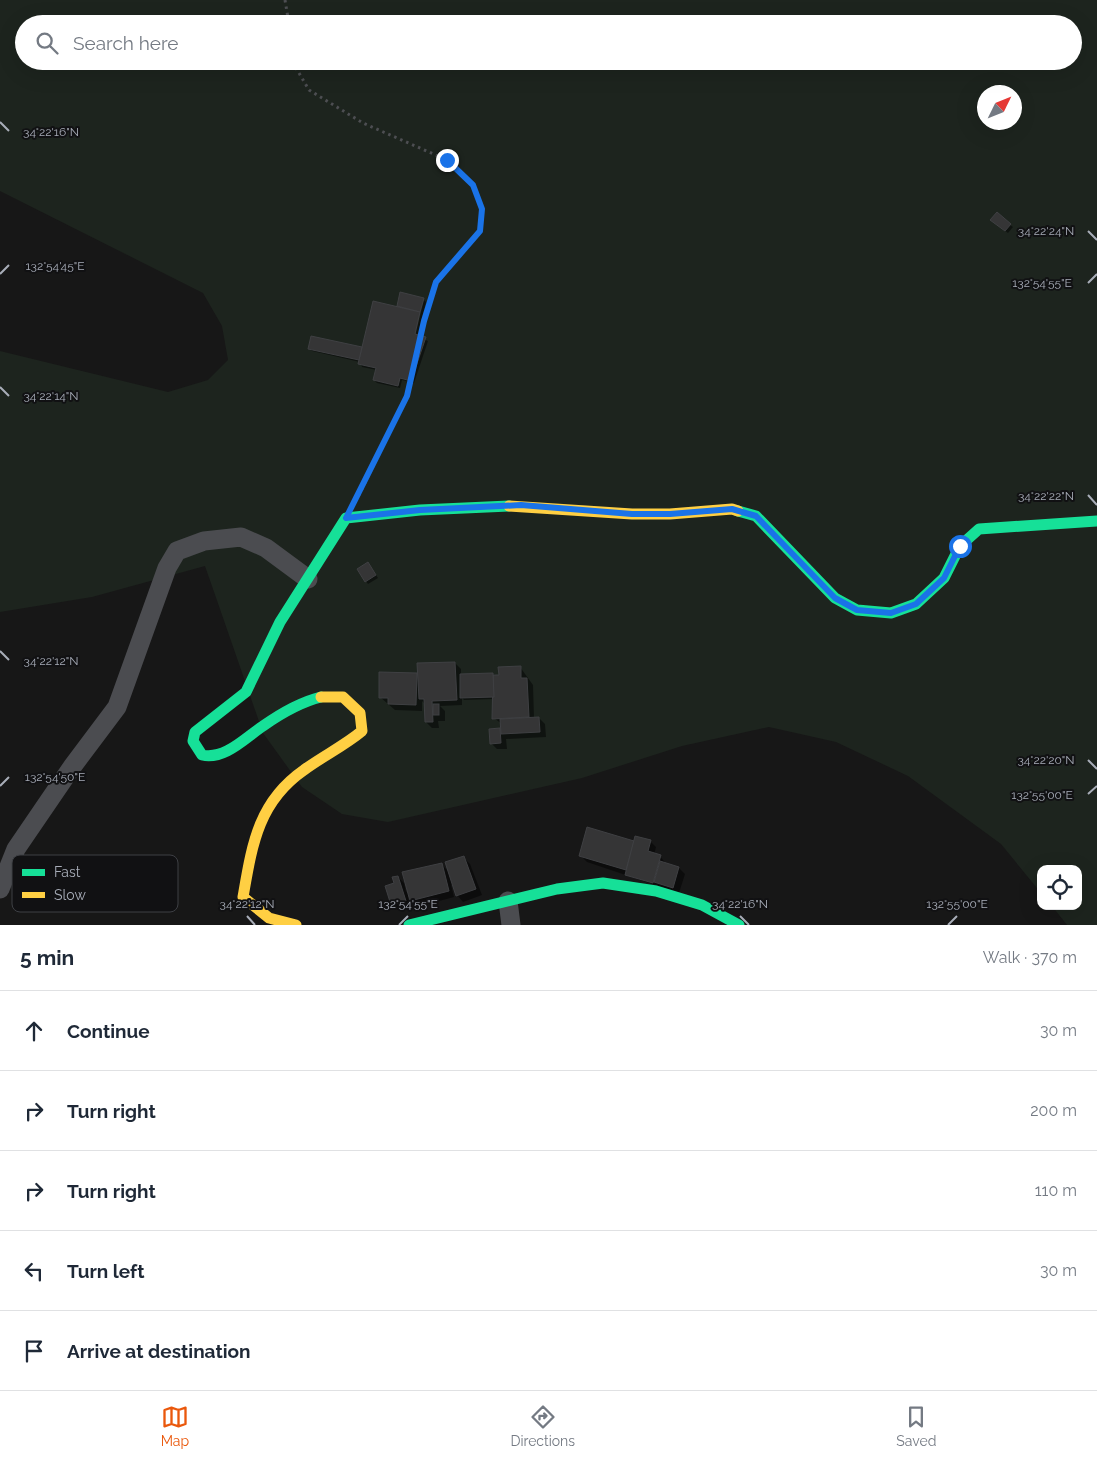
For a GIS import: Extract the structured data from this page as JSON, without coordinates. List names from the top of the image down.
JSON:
{
  "legend": ["Fast", "Slow"],
  "north": "top right",
  "page": {
    "search": "Search here",
    "heading": ["5 min", "Walk · 370 m"],
    "list": [
      ["Continue", "30 m"],
      ["Turn right", "200 m"],
      ["Turn right", "110 m"],
      ["Turn left", "30 m"],
      "Arrive at destination"
    ],
    "nav": ["Map", "Directions", "Saved"]
  },
  "coordinates": [
    "34°22'16\"N",
    "34°22'24\"N",
    "132°54'45\"E",
    "132°54'55\"E",
    "34°22'14\"N",
    "34°22'22\"N",
    "34°22'12\"N",
    "34°22'20\"N",
    "132°54'50\"E",
    "132°55'00\"E"
  ]
}
